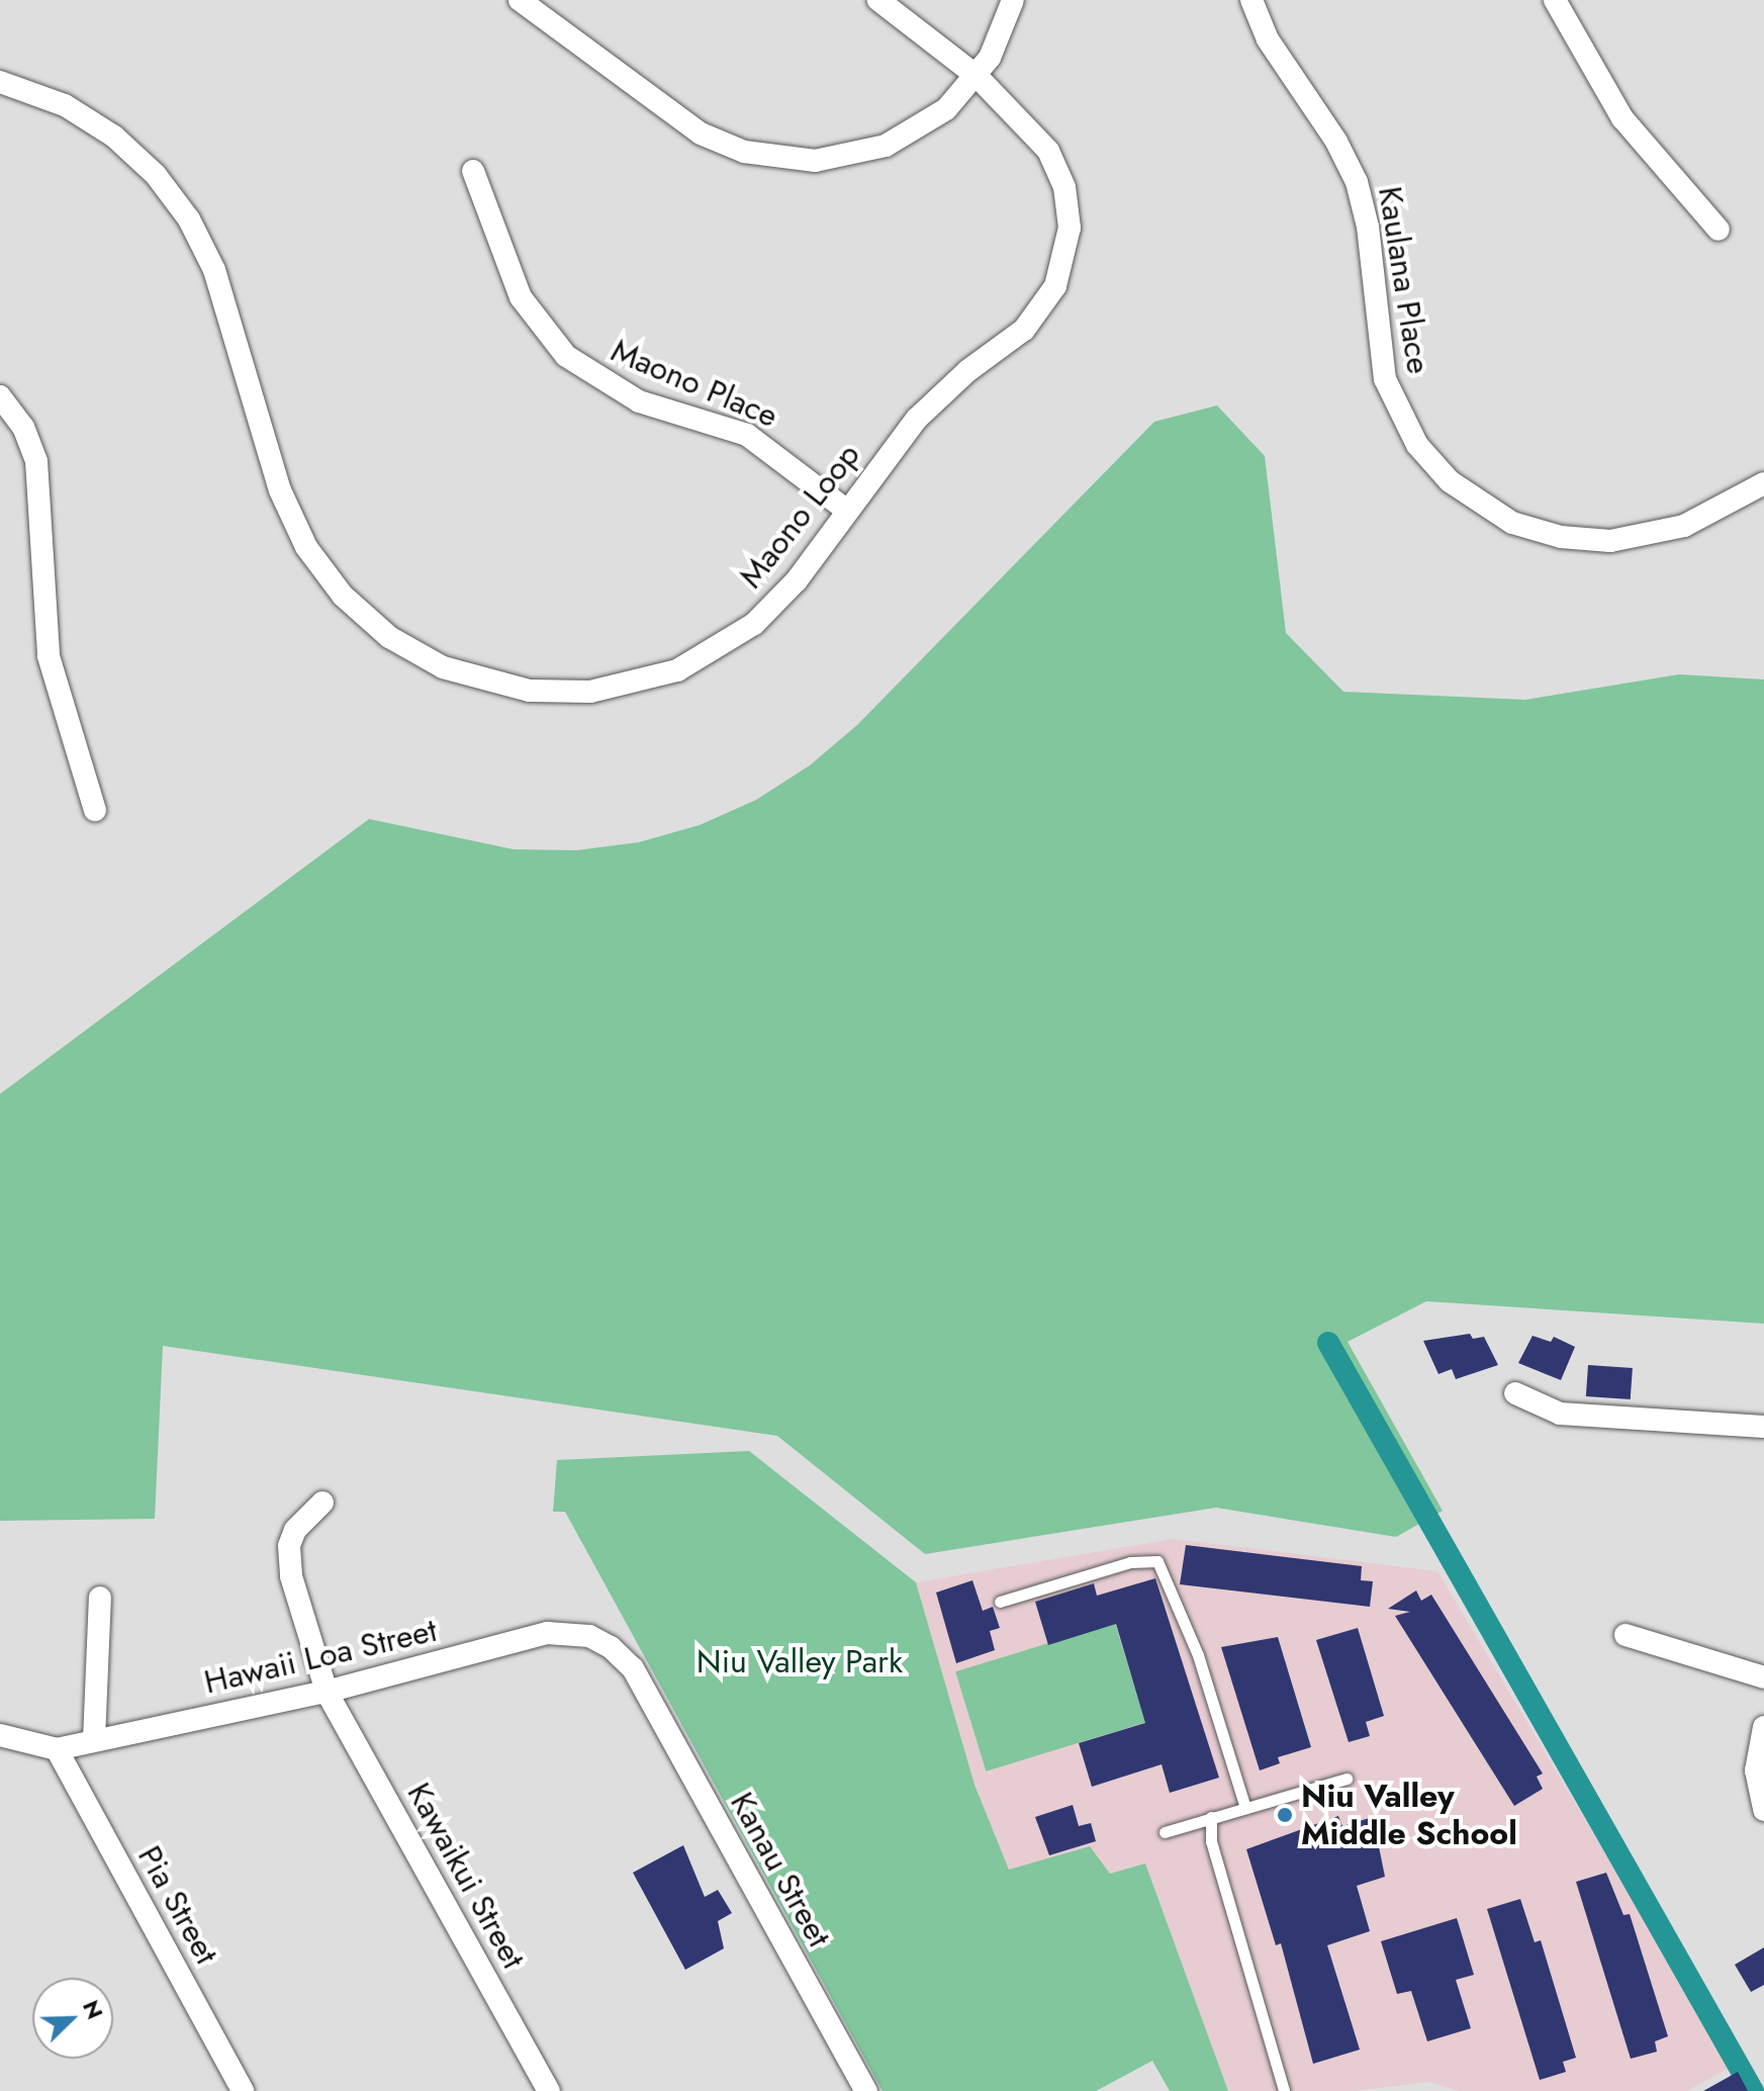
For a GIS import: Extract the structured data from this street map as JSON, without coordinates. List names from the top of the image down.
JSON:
{
  "streets": {
    "street": [
      "Kaulana Place",
      "Maono Place",
      "Maono Loop",
      "Hawaii Loa Street",
      "Kanau Street",
      "Kawaikui Street",
      "Pia Street"
    ]
  },
  "crossings": [
    ["Maono Place", "Maono Loop"],
    ["Hawaii Loa Street", "Kanau Street"],
    ["Hawaii Loa Street", "Kawaikui Street"],
    ["Hawaii Loa Street", "Pia Street"]
  ],
  "parks": ["Niu Valley Park"],
  "places": ["Niu Valley Middle School"],
  "north": "top right"
}
